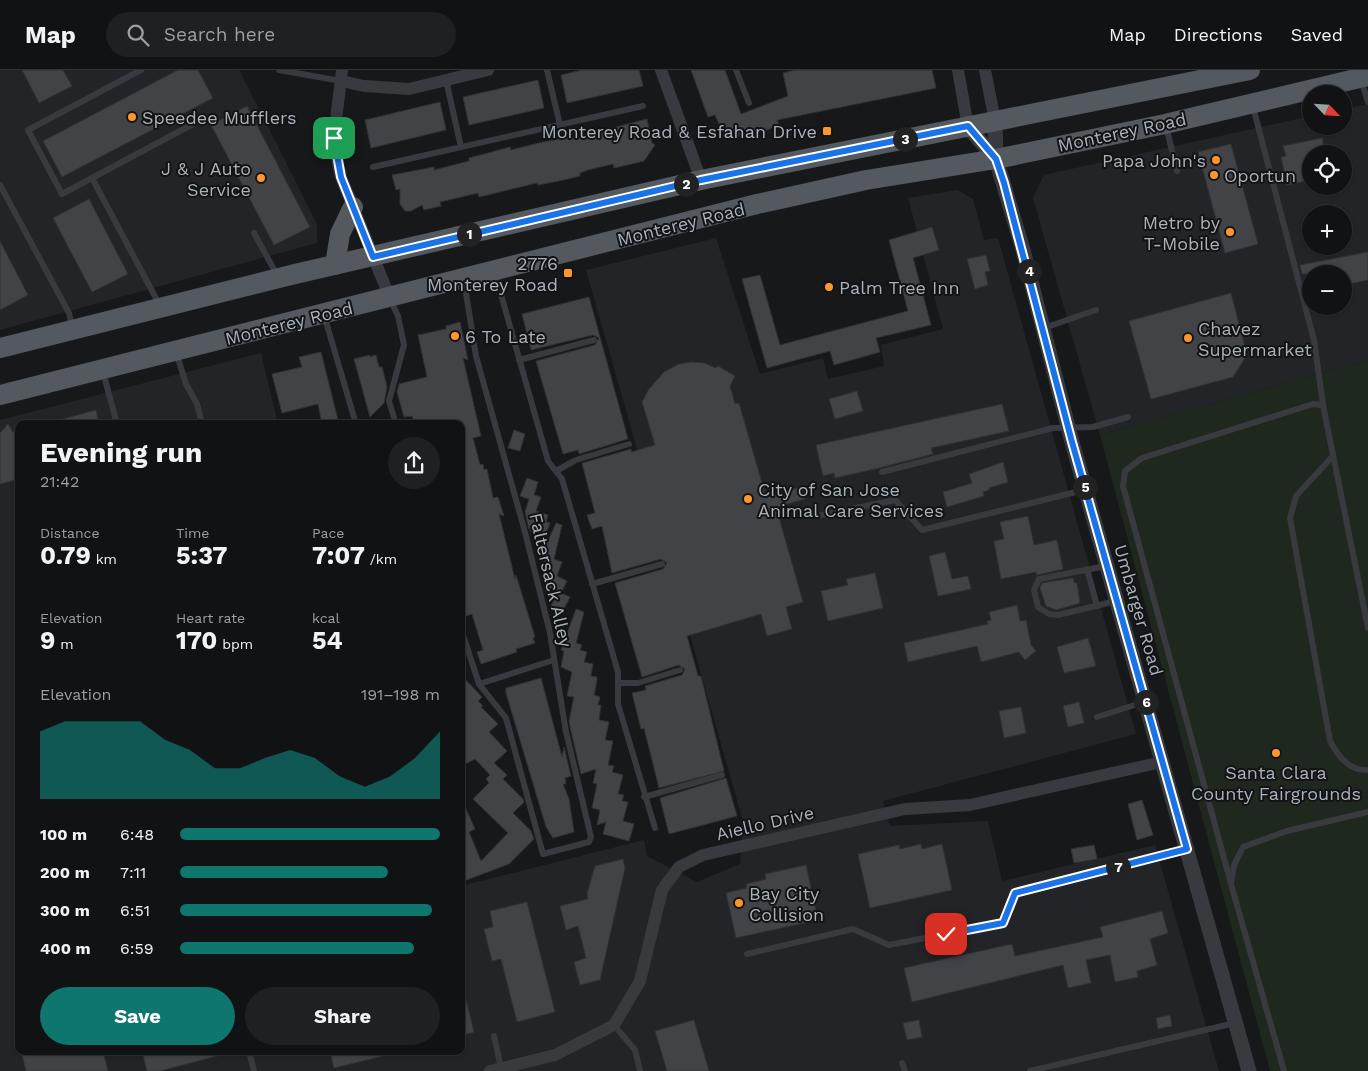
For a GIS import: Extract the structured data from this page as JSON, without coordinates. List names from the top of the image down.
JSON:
{
  "streets": {
    "main road": ["Monterey Road"],
    "street": ["Umbarger Road", "Aiello Drive"],
    "lane": ["Faltersack Alley"]
  },
  "crossings": [
    ["Monterey Road", "Faltersack Alley"],
    ["Monterey Road", "Umbarger Road"],
    ["Umbarger Road", "Aiello Drive"]
  ],
  "places": {
    "other": [
      "Speedee Mufflers",
      "Papa John's",
      "Oportun",
      "J & J Auto Service",
      "Metro by T-Mobile",
      "Palm Tree Inn",
      "6 To Late",
      "Chavez Supermarket",
      "City of San Jose Animal Care Services",
      "Santa Clara County Fairgrounds",
      "Bay City Collision"
    ],
    "transit": ["Monterey Road & Esfahan Drive", "2776 Monterey Road"]
  },
  "north": "bottom right",
  "page": {
    "header": "Map",
    "search": "Search here",
    "nav": ["Map", "Directions", "Saved"],
    "map_buttons": ["+", "−"],
    "pins": [
      "3",
      "2",
      "1",
      "4",
      "5",
      "6",
      "7"
    ],
    "heading": ["Evening run", "21:42"],
    "stats": [
      ["Distance", "0.79 km"],
      ["Time", "5:37"],
      ["Pace", "7:07 /km"],
      ["Elevation", "9 m"],
      ["Heart rate", "170 bpm"],
      ["kcal", "54"]
    ],
    "chart": ["Elevation", "191–198 m"],
    "list": [
      {
        "name": "100 m",
        "note": "6:48"
      },
      {
        "name": "200 m",
        "note": "7:11"
      },
      {
        "name": "300 m",
        "note": "6:51"
      },
      {
        "name": "400 m",
        "note": "6:59"
      }
    ],
    "buttons": ["Save", "Share"]
  }
}
